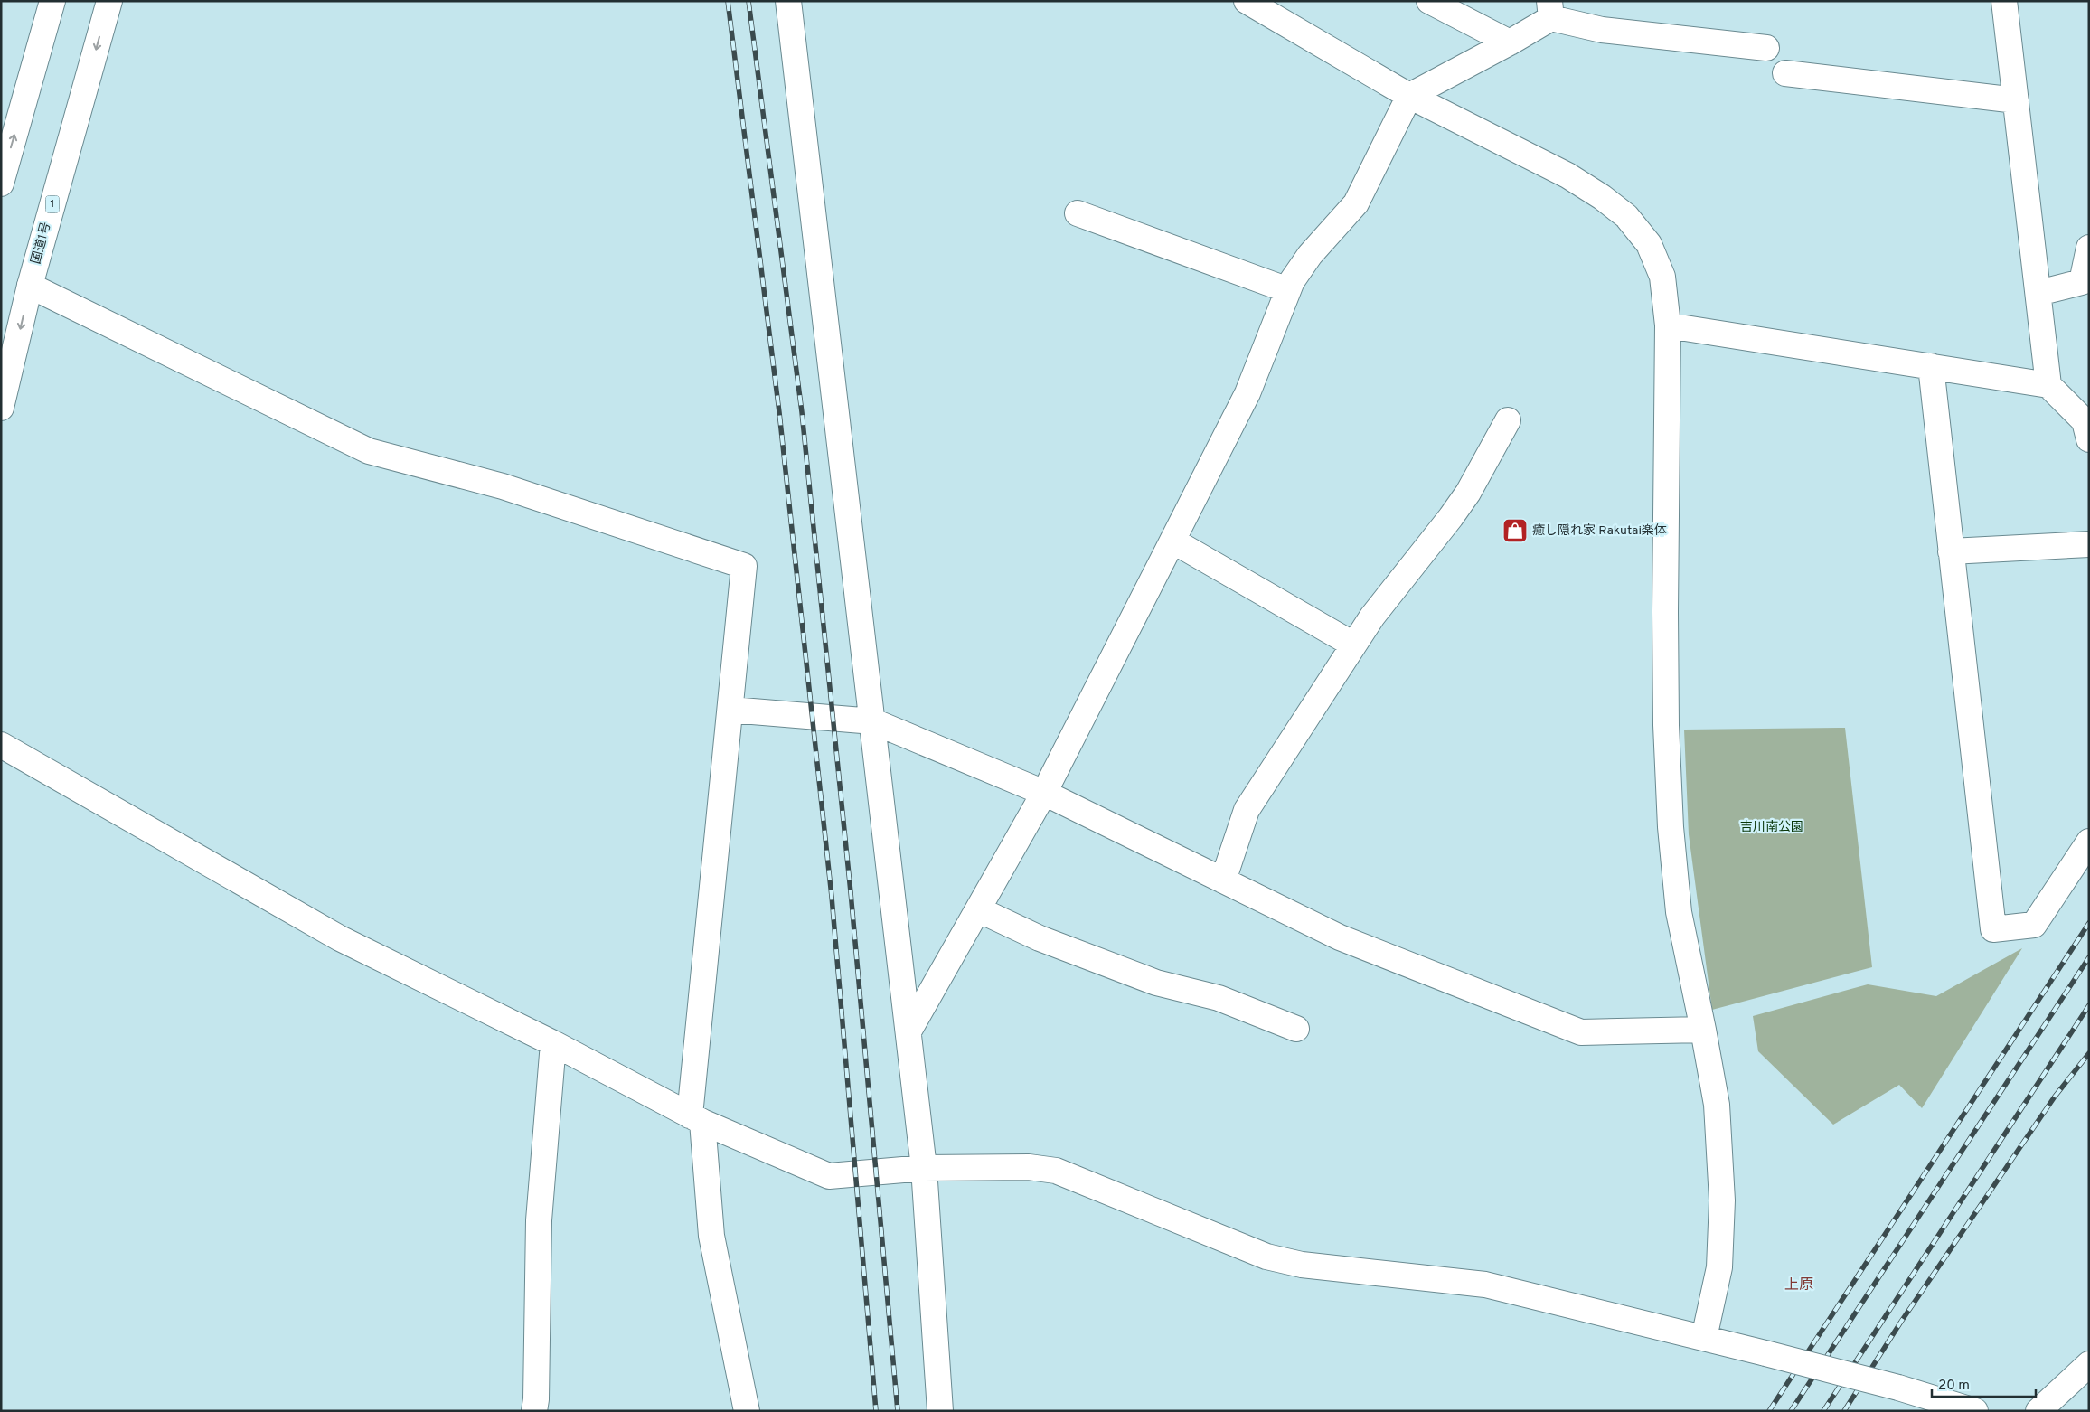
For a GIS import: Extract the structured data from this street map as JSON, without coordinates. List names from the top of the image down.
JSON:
{
  "streets": {
    "main road": ["1", "国道1号"]
  },
  "districts": ["上原"],
  "parks": ["吉川南公園"],
  "places": {
    "shop": ["癒し隠れ家 Rakutai楽体"]
  },
  "scale_bar": "20 m"
}
